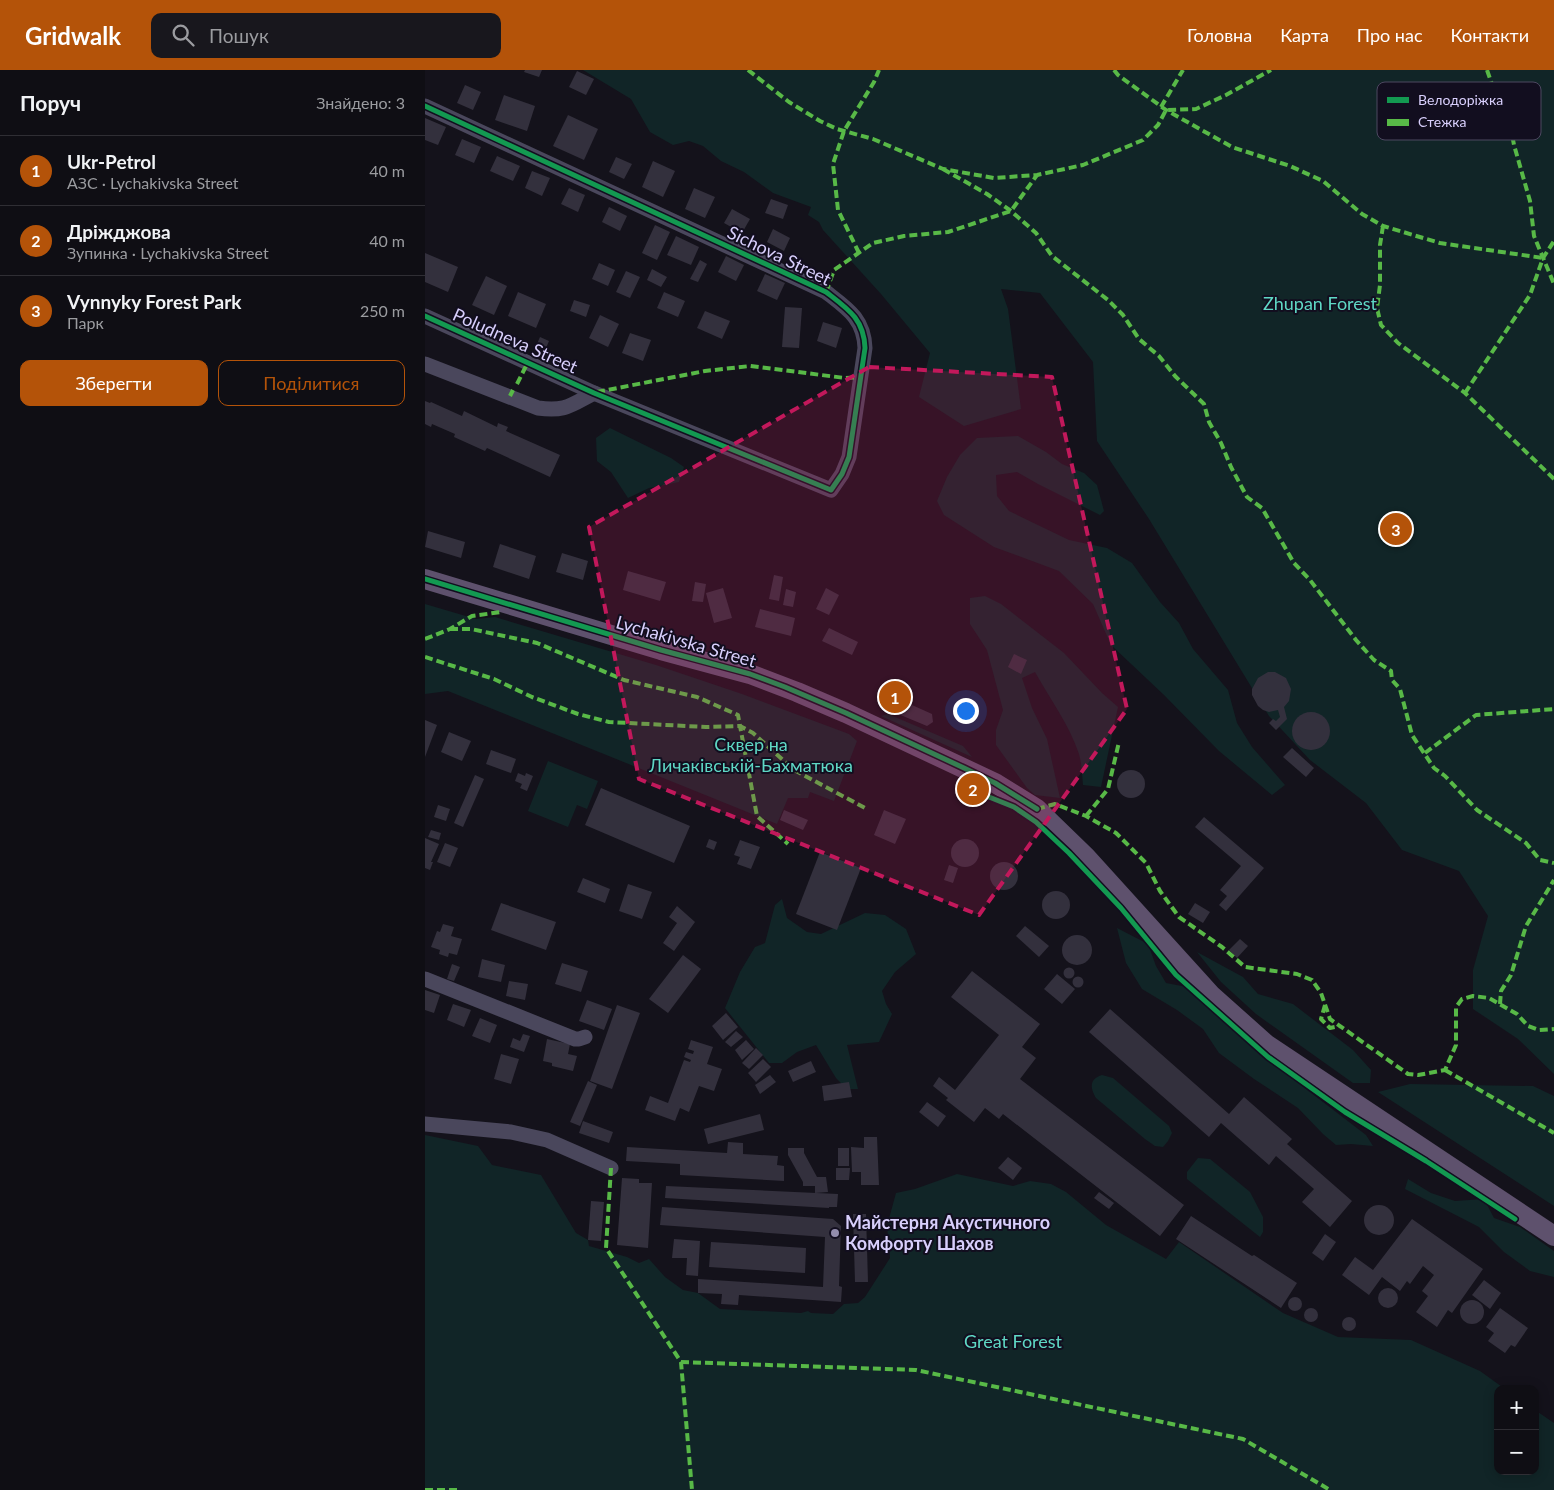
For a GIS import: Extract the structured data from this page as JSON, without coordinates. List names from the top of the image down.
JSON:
{
  "streets": {
    "main road": ["Lychakivska Street"],
    "street": ["Sichova Street", "Poludneva Street"]
  },
  "crossings": [
    ["Sichova Street", "Poludneva Street"]
  ],
  "parks": ["Zhupan Forest", "Сквер на Личаківській-Бахматюка", "Great Forest"],
  "places": ["Майстерня Акустичного Комфорту Шахов"],
  "legend": ["Велодоріжка", "Стежка"],
  "page": {
    "header": "Gridwalk",
    "search": "Пошук",
    "nav": [
      "Головна",
      "Карта",
      "Про нас",
      "Контакти"
    ],
    "heading": ["Поруч", "Знайдено: 3"],
    "list": [
      {
        "mark": "1",
        "name": "Ukr-Petrol",
        "note": "АЗС · Lychakivska Street",
        "value": "40 m"
      },
      {
        "mark": "2",
        "name": "Дріжджова",
        "note": "Зупинка · Lychakivska Street",
        "value": "40 m"
      },
      {
        "mark": "3",
        "name": "Vynnyky Forest Park",
        "note": "Парк",
        "value": "250 m"
      }
    ],
    "buttons": ["Зберегти", "Поділитися"],
    "pins": ["3", "1", "2"],
    "map_buttons": ["+", "−"]
  }
}
